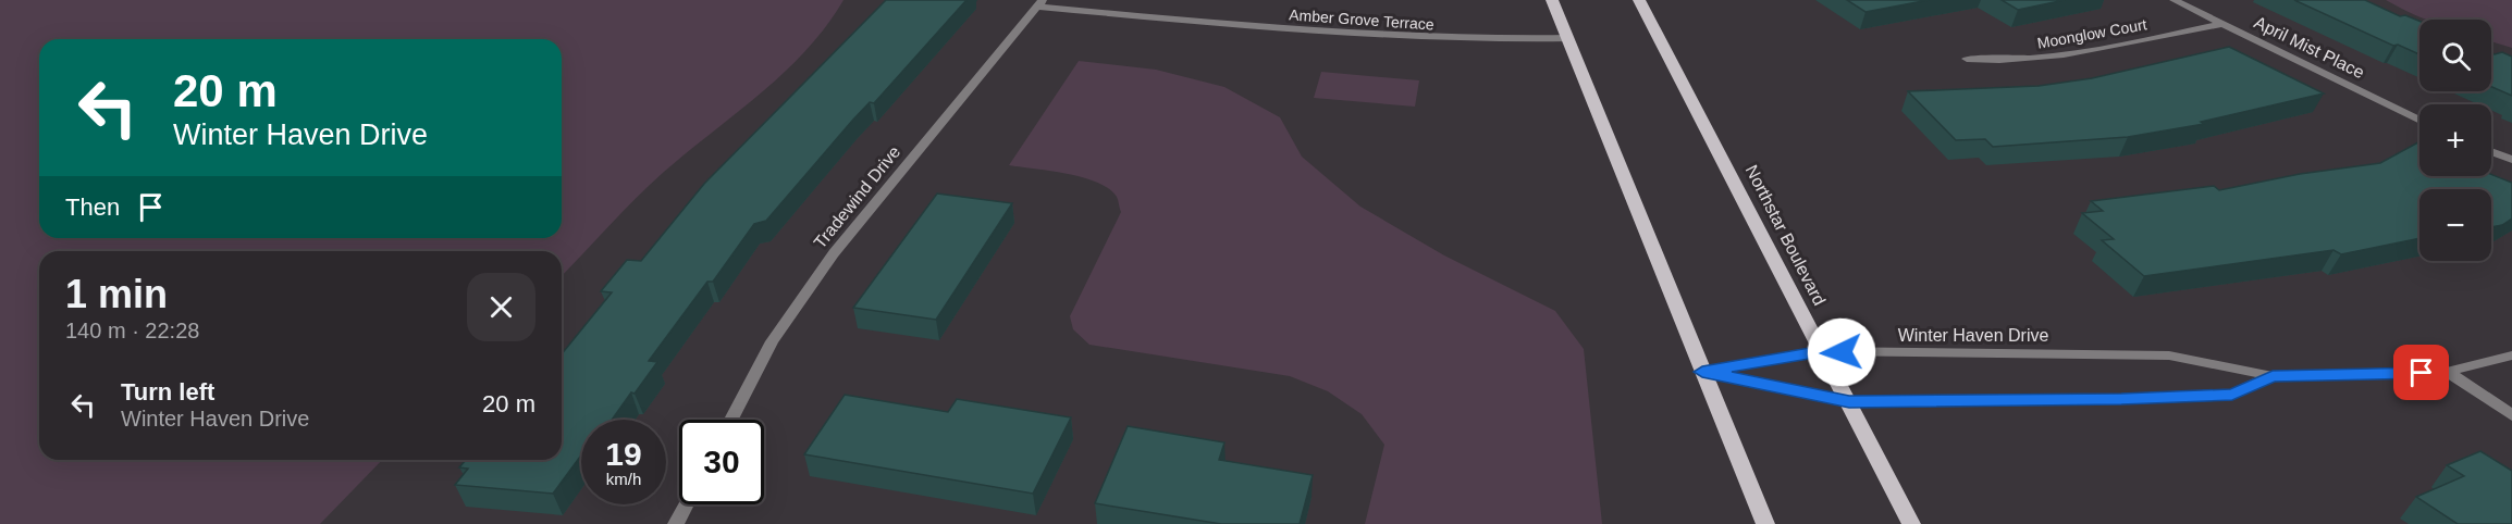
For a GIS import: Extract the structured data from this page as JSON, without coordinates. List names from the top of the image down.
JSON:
{
  "streets": {
    "main road": ["Northstar Boulevard"],
    "street": [
      "Amber Grove Terrace",
      "Moonglow Court",
      "April Mist Place",
      "Tradewind Drive",
      "Winter Haven Drive"
    ]
  },
  "crossings": [
    ["Amber Grove Terrace", "Tradewind Drive"],
    ["Moonglow Court", "April Mist Place"],
    ["Northstar Boulevard", "Winter Haven Drive"]
  ],
  "page": {
    "map_buttons": ["+", "−"],
    "turn": ["20 m", "Winter Haven Drive"],
    "then": "Then",
    "heading": ["1 min", "140 m · 22:28"],
    "list": [
      {
        "name": "Turn left",
        "note": "Winter Haven Drive",
        "value": "20 m"
      }
    ],
    "speed": "19 km/h",
    "limit": "30"
  }
}
